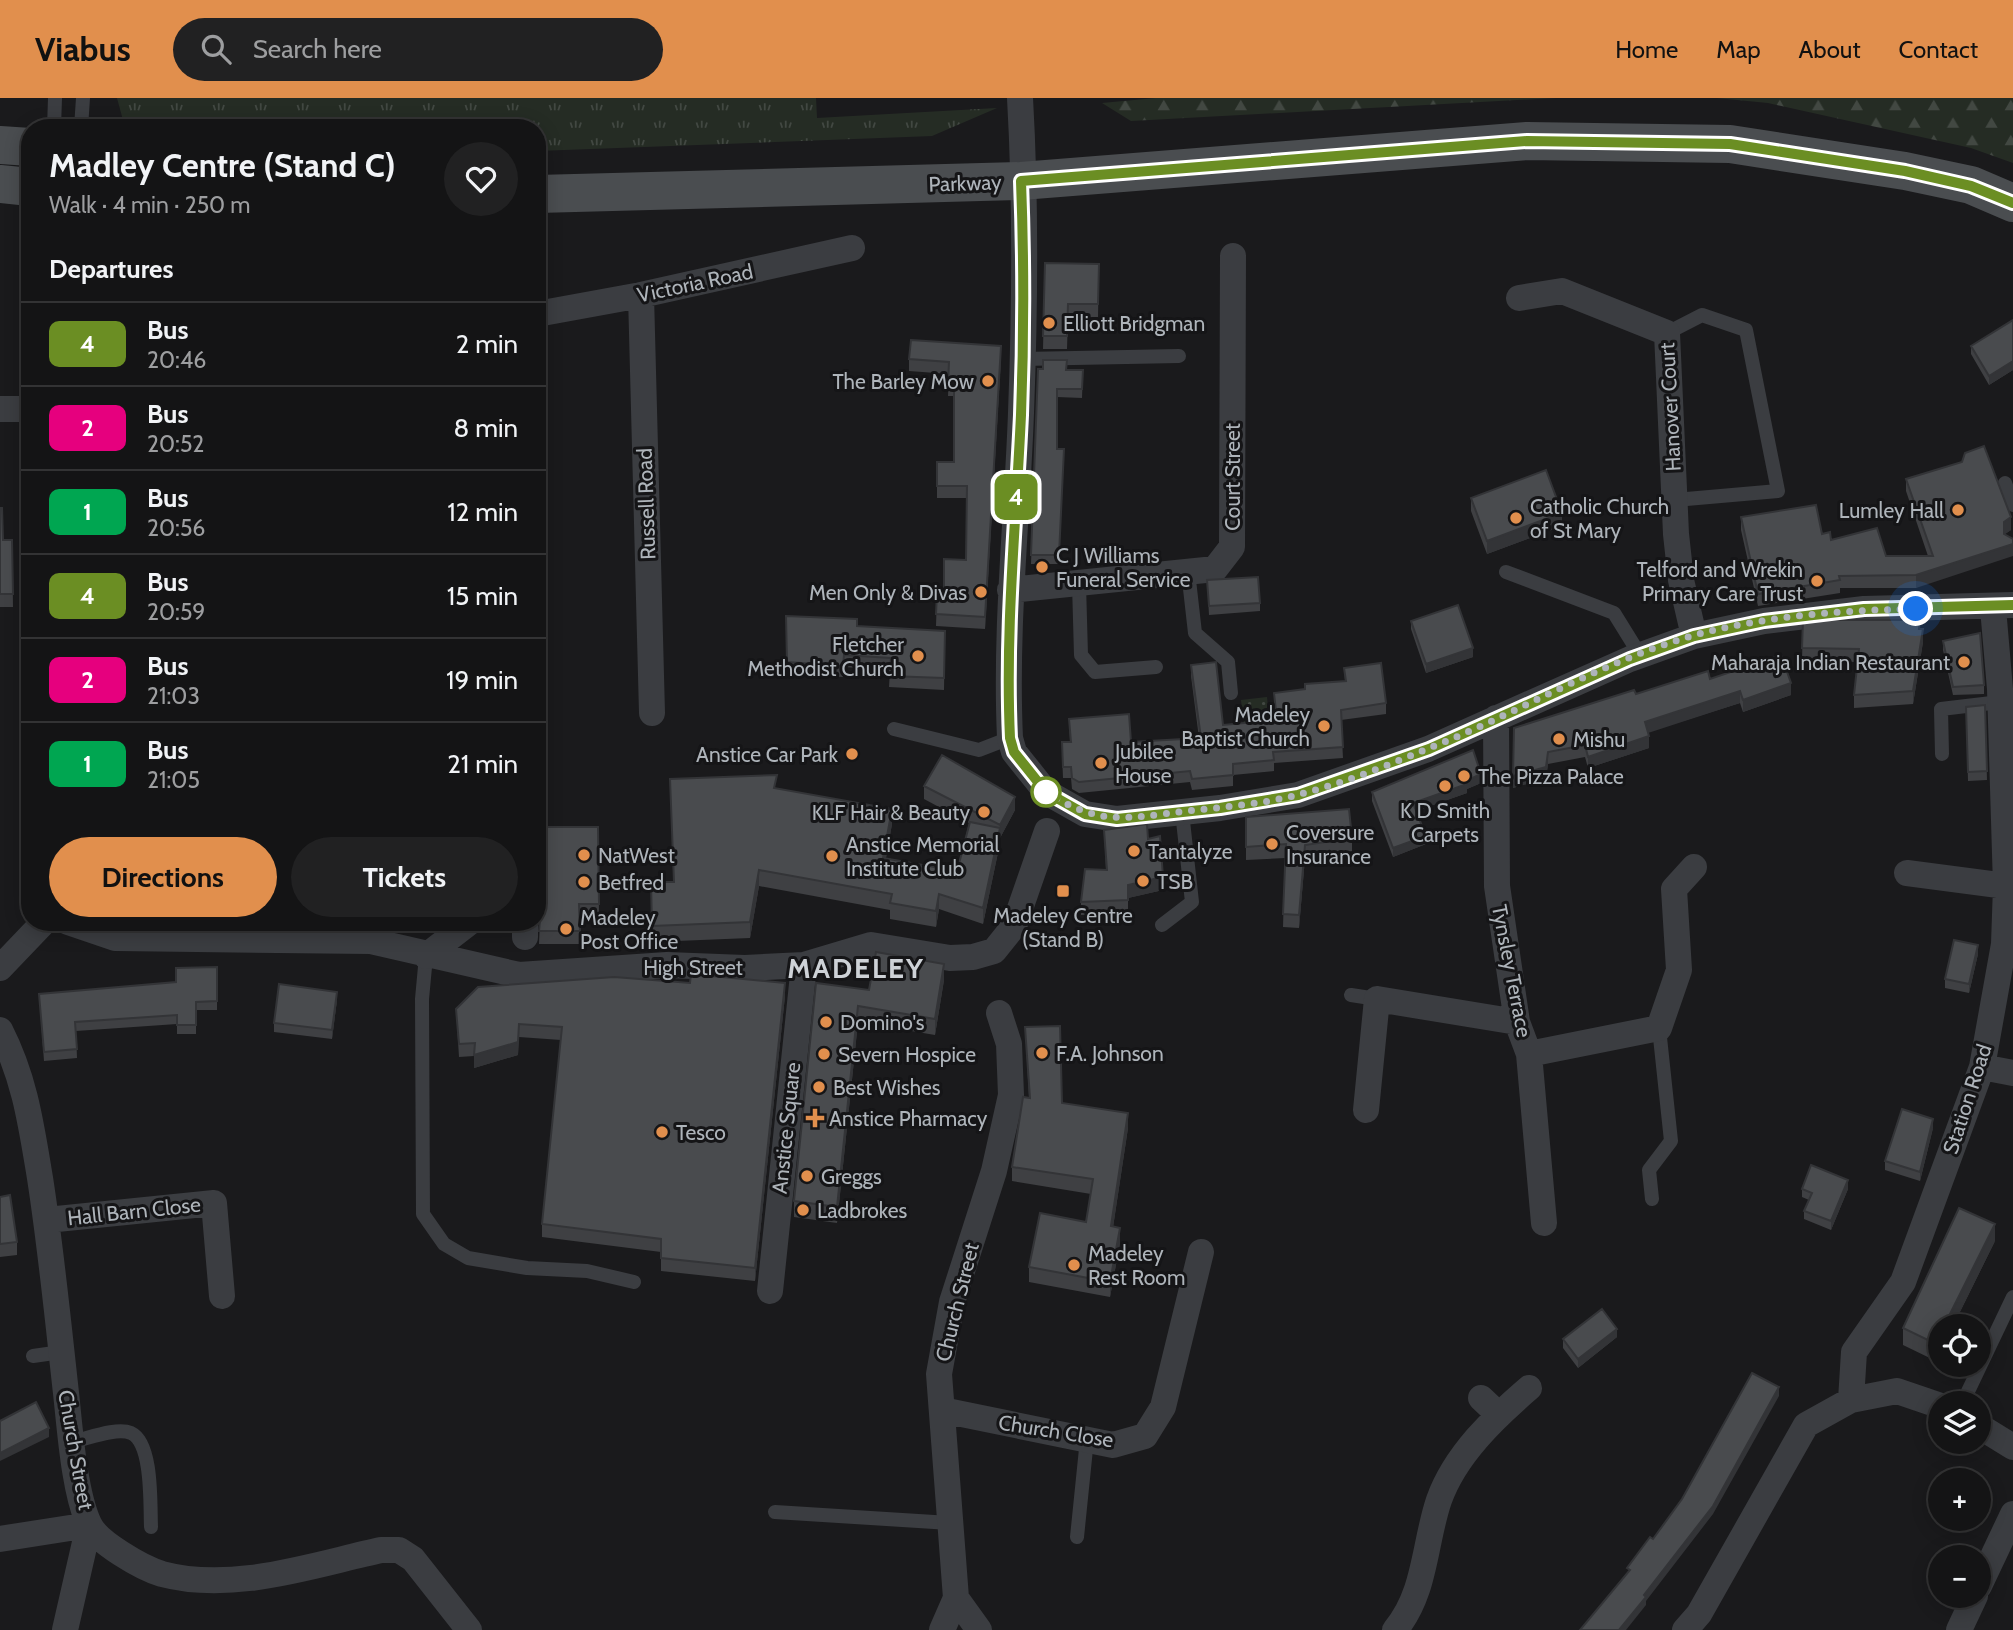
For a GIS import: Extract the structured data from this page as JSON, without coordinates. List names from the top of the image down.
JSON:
{
  "streets": {
    "street": [
      "Parkway",
      "Victoria Road",
      "Hanover Court",
      "Court Street",
      "Russell Road",
      "High Street",
      "Tynsley Terrace",
      "Station Road",
      "Anstice Square",
      "Hall Barn Close",
      "Church Street",
      "Church Close"
    ]
  },
  "crossings": [
    ["Victoria Road", "Russell Road"],
    ["High Street", "Anstice Square"],
    ["Hall Barn Close", "Church Street"],
    ["Church Street", "Church Close"]
  ],
  "districts": ["MADELEY"],
  "places": {
    "other": [
      "Elliott Bridgman",
      "The Barley Mow",
      "Lumley Hall",
      "Catholic Church of St Mary",
      "C J Williams Funeral Service",
      "Telford and Wrekin Primary Care Trust",
      "Men Only & Divas",
      "Fletcher Methodist Church",
      "Maharaja Indian Restaurant",
      "Madeley Baptist Church",
      "Mishu",
      "Anstice Car Park",
      "Jubilee House",
      "The Pizza Palace",
      "K D Smith Carpets",
      "KLF Hair & Beauty",
      "Coversure Insurance",
      "Tantalyze",
      "NatWest",
      "Anstice Memorial Institute Club",
      "TSB",
      "Betfred",
      "Madeley Post Office",
      "Domino's",
      "F.A. Johnson",
      "Severn Hospice",
      "Best Wishes",
      "Tesco",
      "Greggs",
      "Ladbrokes",
      "Madeley Rest Room"
    ],
    "transit": ["Madeley Centre (Stand B)"],
    "health": ["Anstice Pharmacy"]
  },
  "lines": ["bus line 4"],
  "page": {
    "header": "Viabus",
    "search": "Search here",
    "nav": [
      "Home",
      "Map",
      "About",
      "Contact"
    ],
    "on_map": "4",
    "heading": [
      ["Madley Centre (Stand C)", "Walk · 4 min · 250 m"],
      "Departures"
    ],
    "list": [
      {
        "mark": "4",
        "name": "Bus",
        "note": "20:46",
        "value": "2 min"
      },
      {
        "mark": "2",
        "name": "Bus",
        "note": "20:52",
        "value": "8 min"
      },
      {
        "mark": "1",
        "name": "Bus",
        "note": "20:56",
        "value": "12 min"
      },
      {
        "mark": "4",
        "name": "Bus",
        "note": "20:59",
        "value": "15 min"
      },
      {
        "mark": "2",
        "name": "Bus",
        "note": "21:03",
        "value": "19 min"
      },
      {
        "mark": "1",
        "name": "Bus",
        "note": "21:05",
        "value": "21 min"
      }
    ],
    "buttons": ["Directions", "Tickets"],
    "map_buttons": ["+", "−"]
  }
}
